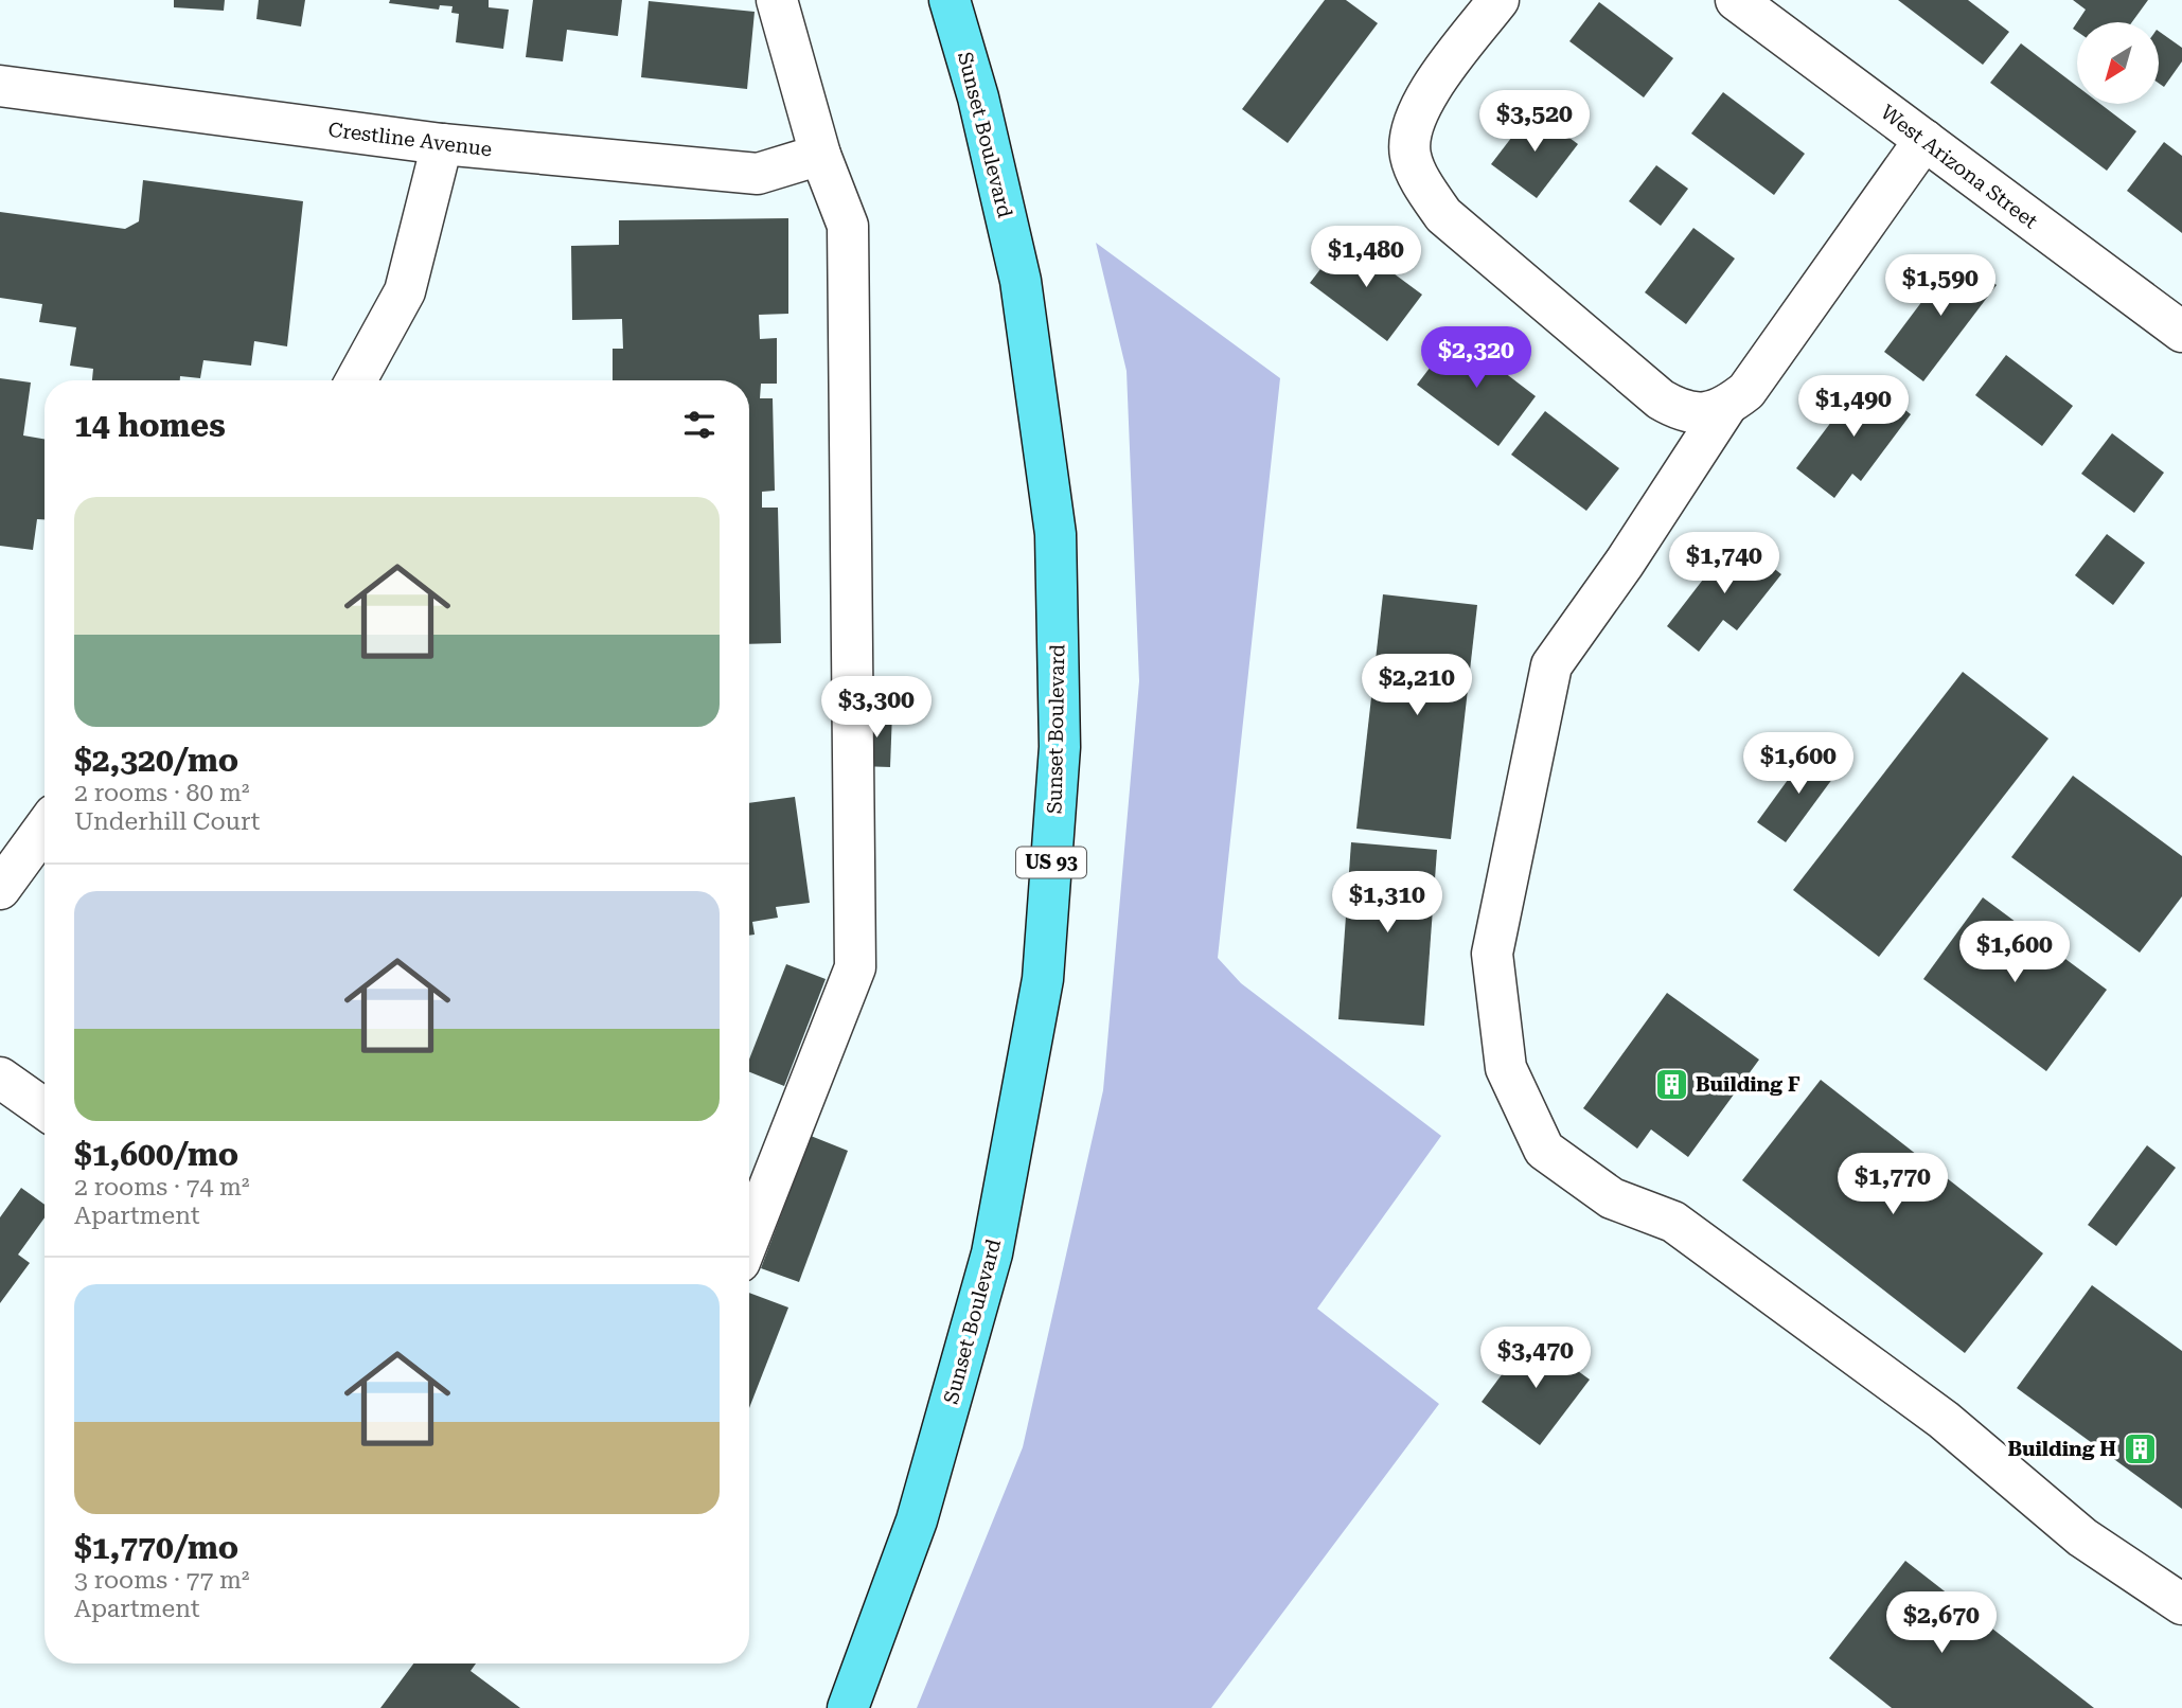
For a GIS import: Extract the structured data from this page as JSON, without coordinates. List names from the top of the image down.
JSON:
{
  "streets": {
    "main road": ["Sunset Boulevard", "US 93"],
    "street": ["Crestline Avenue", "West Arizona Street"]
  },
  "places": {
    "building": ["Building F", "Building H"]
  },
  "north": "bottom left",
  "page": {
    "price": [
      "$3,520",
      "$1,480",
      "$1,590",
      "$2,320",
      "$1,490",
      "$1,740",
      "$2,210",
      "$3,300",
      "$1,600",
      "$1,310",
      "$1,600",
      "$1,770",
      "$3,470",
      "$2,670"
    ],
    "heading": "14 homes",
    "list": [
      {
        "name": "$2,320/mo",
        "note": "2 rooms · 80 m² · Underhill Court"
      },
      {
        "name": "$1,600/mo",
        "note": "2 rooms · 74 m² · Apartment"
      },
      {
        "name": "$1,770/mo",
        "note": "3 rooms · 77 m² · Apartment"
      }
    ]
  }
}
